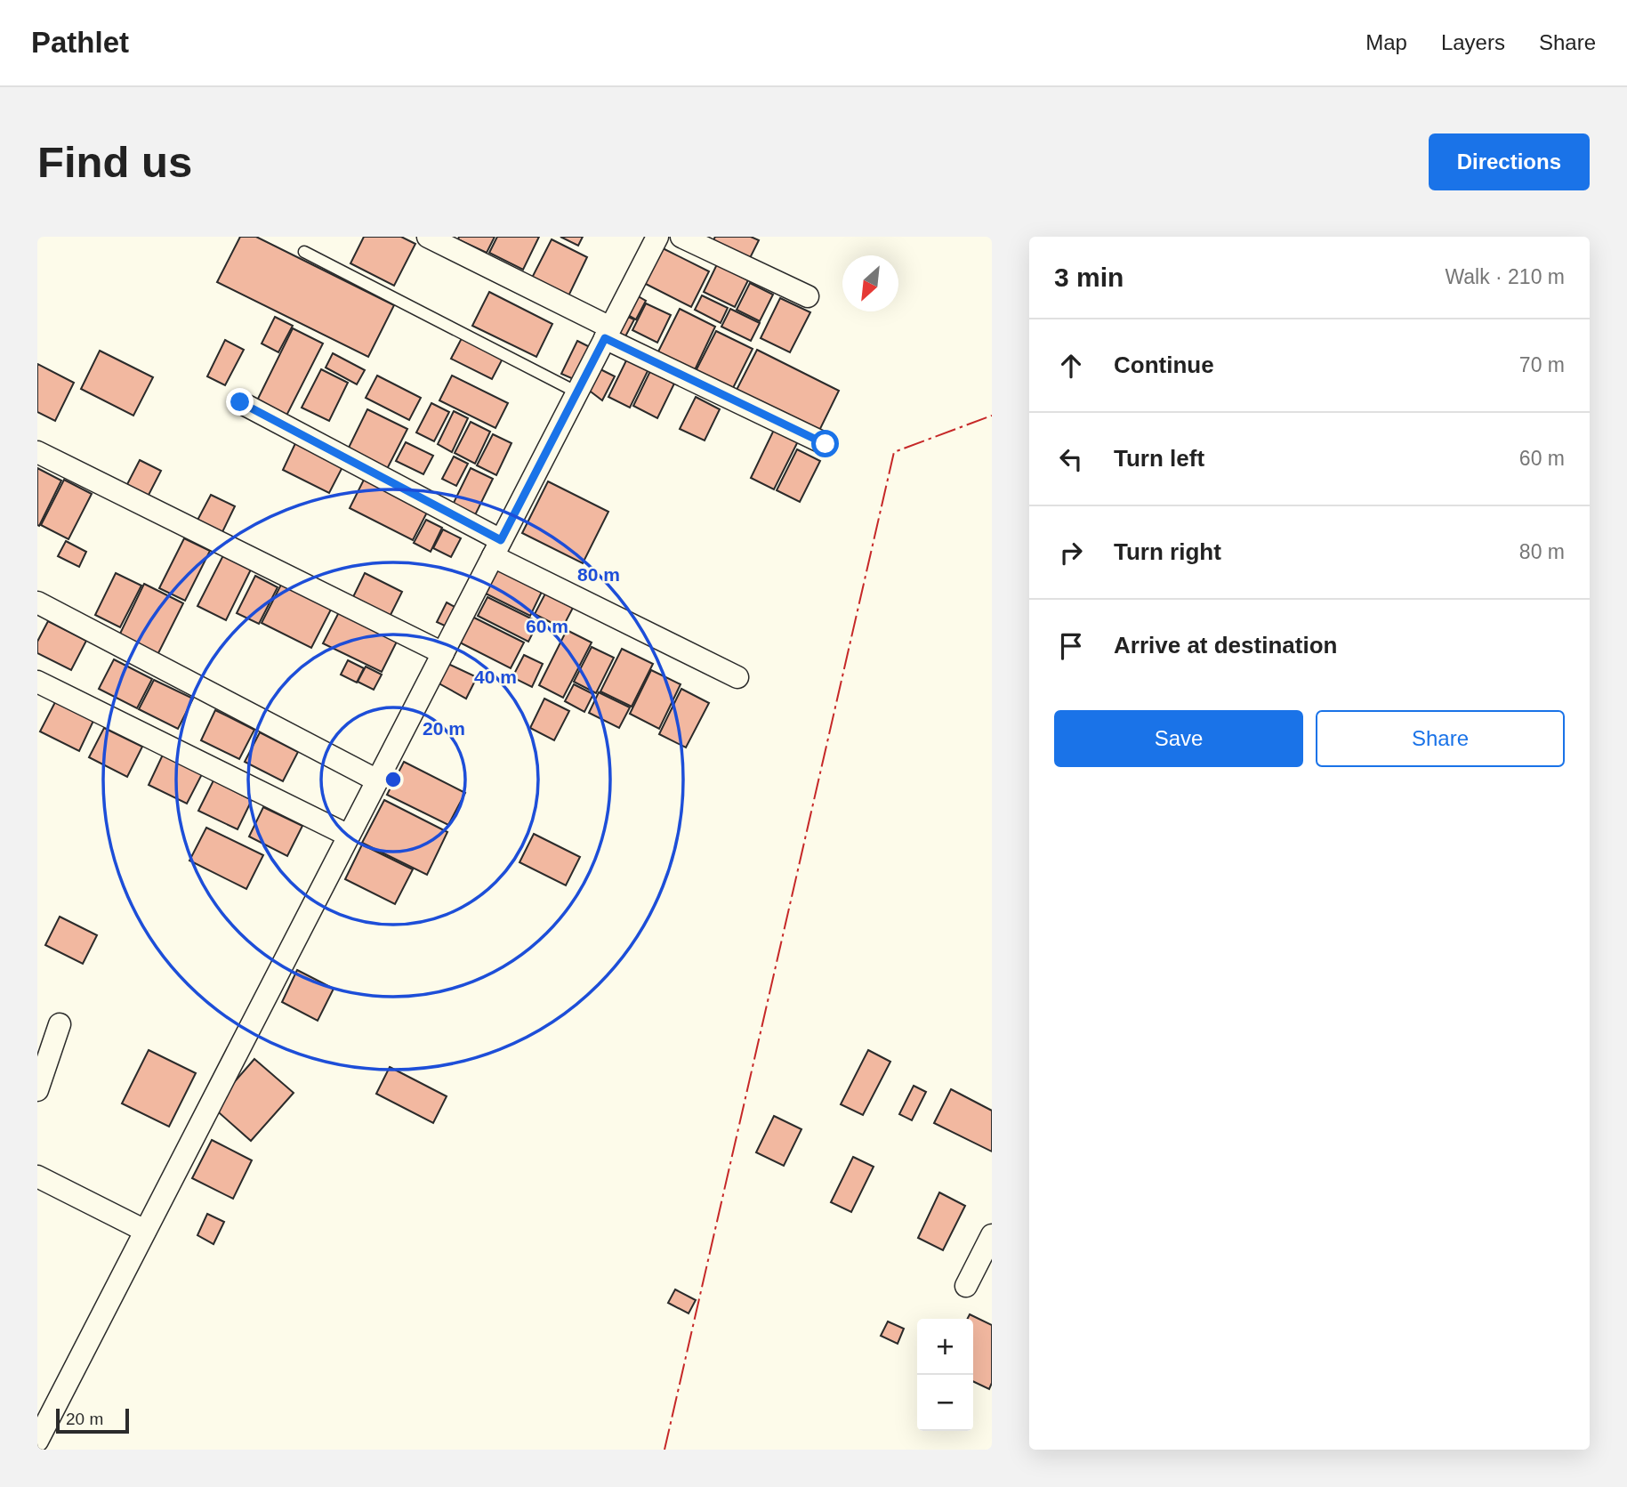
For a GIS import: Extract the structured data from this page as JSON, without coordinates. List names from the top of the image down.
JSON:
{
  "scale_bar": "20 m",
  "north": "bottom left",
  "page": {
    "header": "Pathlet",
    "nav": ["Map", "Layers", "Share"],
    "buttons": [
      "Directions",
      ["Save", "Share"]
    ],
    "title": "Find us",
    "heading": ["3 min", "Walk · 210 m"],
    "list": [
      ["Continue", "70 m"],
      ["Turn left", "60 m"],
      ["Turn right", "80 m"],
      "Arrive at destination"
    ],
    "map_buttons": ["+", "−"],
    "scale": "20 m"
  },
  "rings": [
    "80 m",
    "60 m",
    "40 m",
    "20 m"
  ]
}
